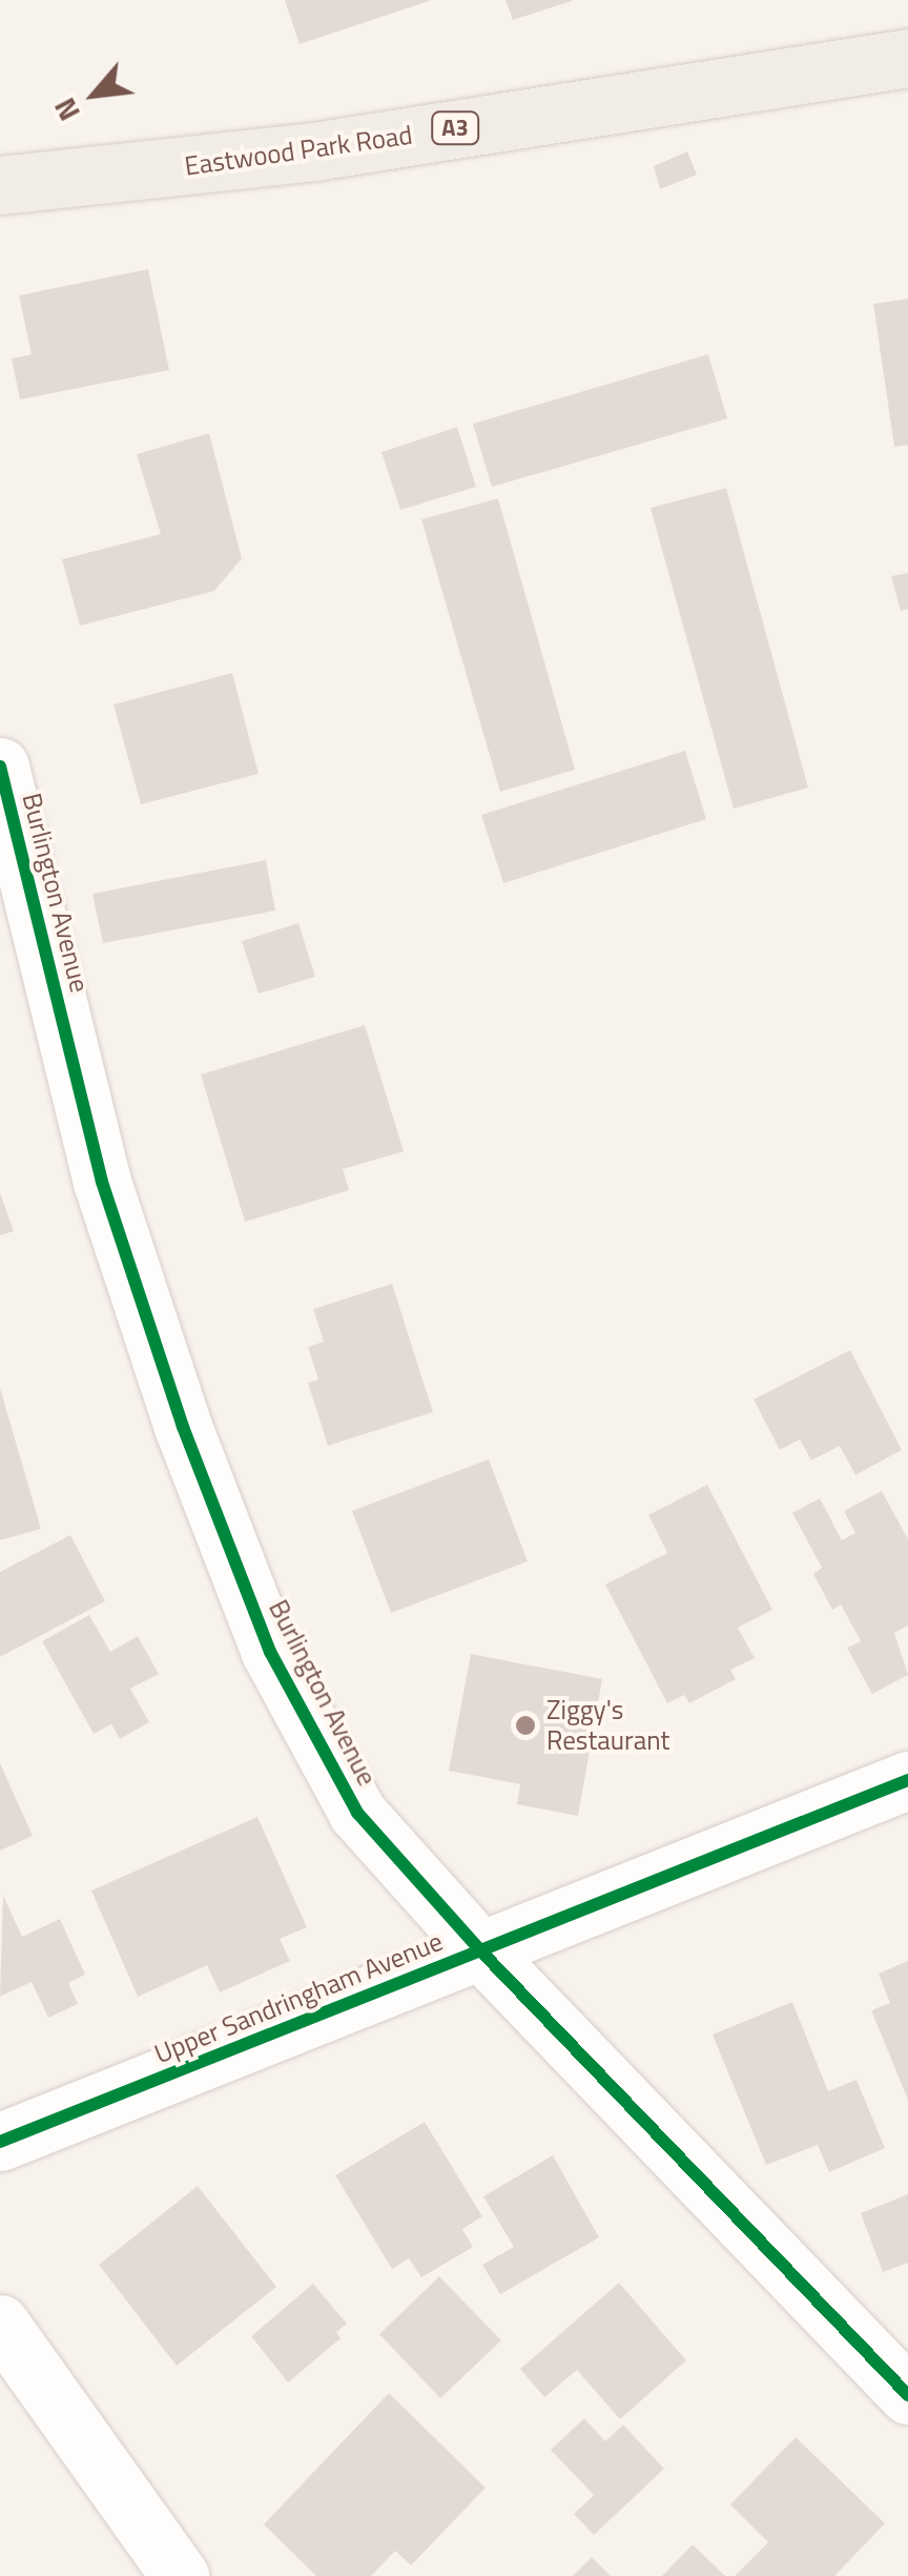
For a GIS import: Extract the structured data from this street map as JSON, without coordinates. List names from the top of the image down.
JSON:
{
  "streets": {
    "main road": ["A3", "Eastwood Park Road"],
    "street": ["Burlington Avenue", "Upper Sandringham Avenue"]
  },
  "crossings": [
    ["Burlington Avenue", "Upper Sandringham Avenue"]
  ],
  "places": ["Ziggy's Restaurant"],
  "north": "bottom left"
}
